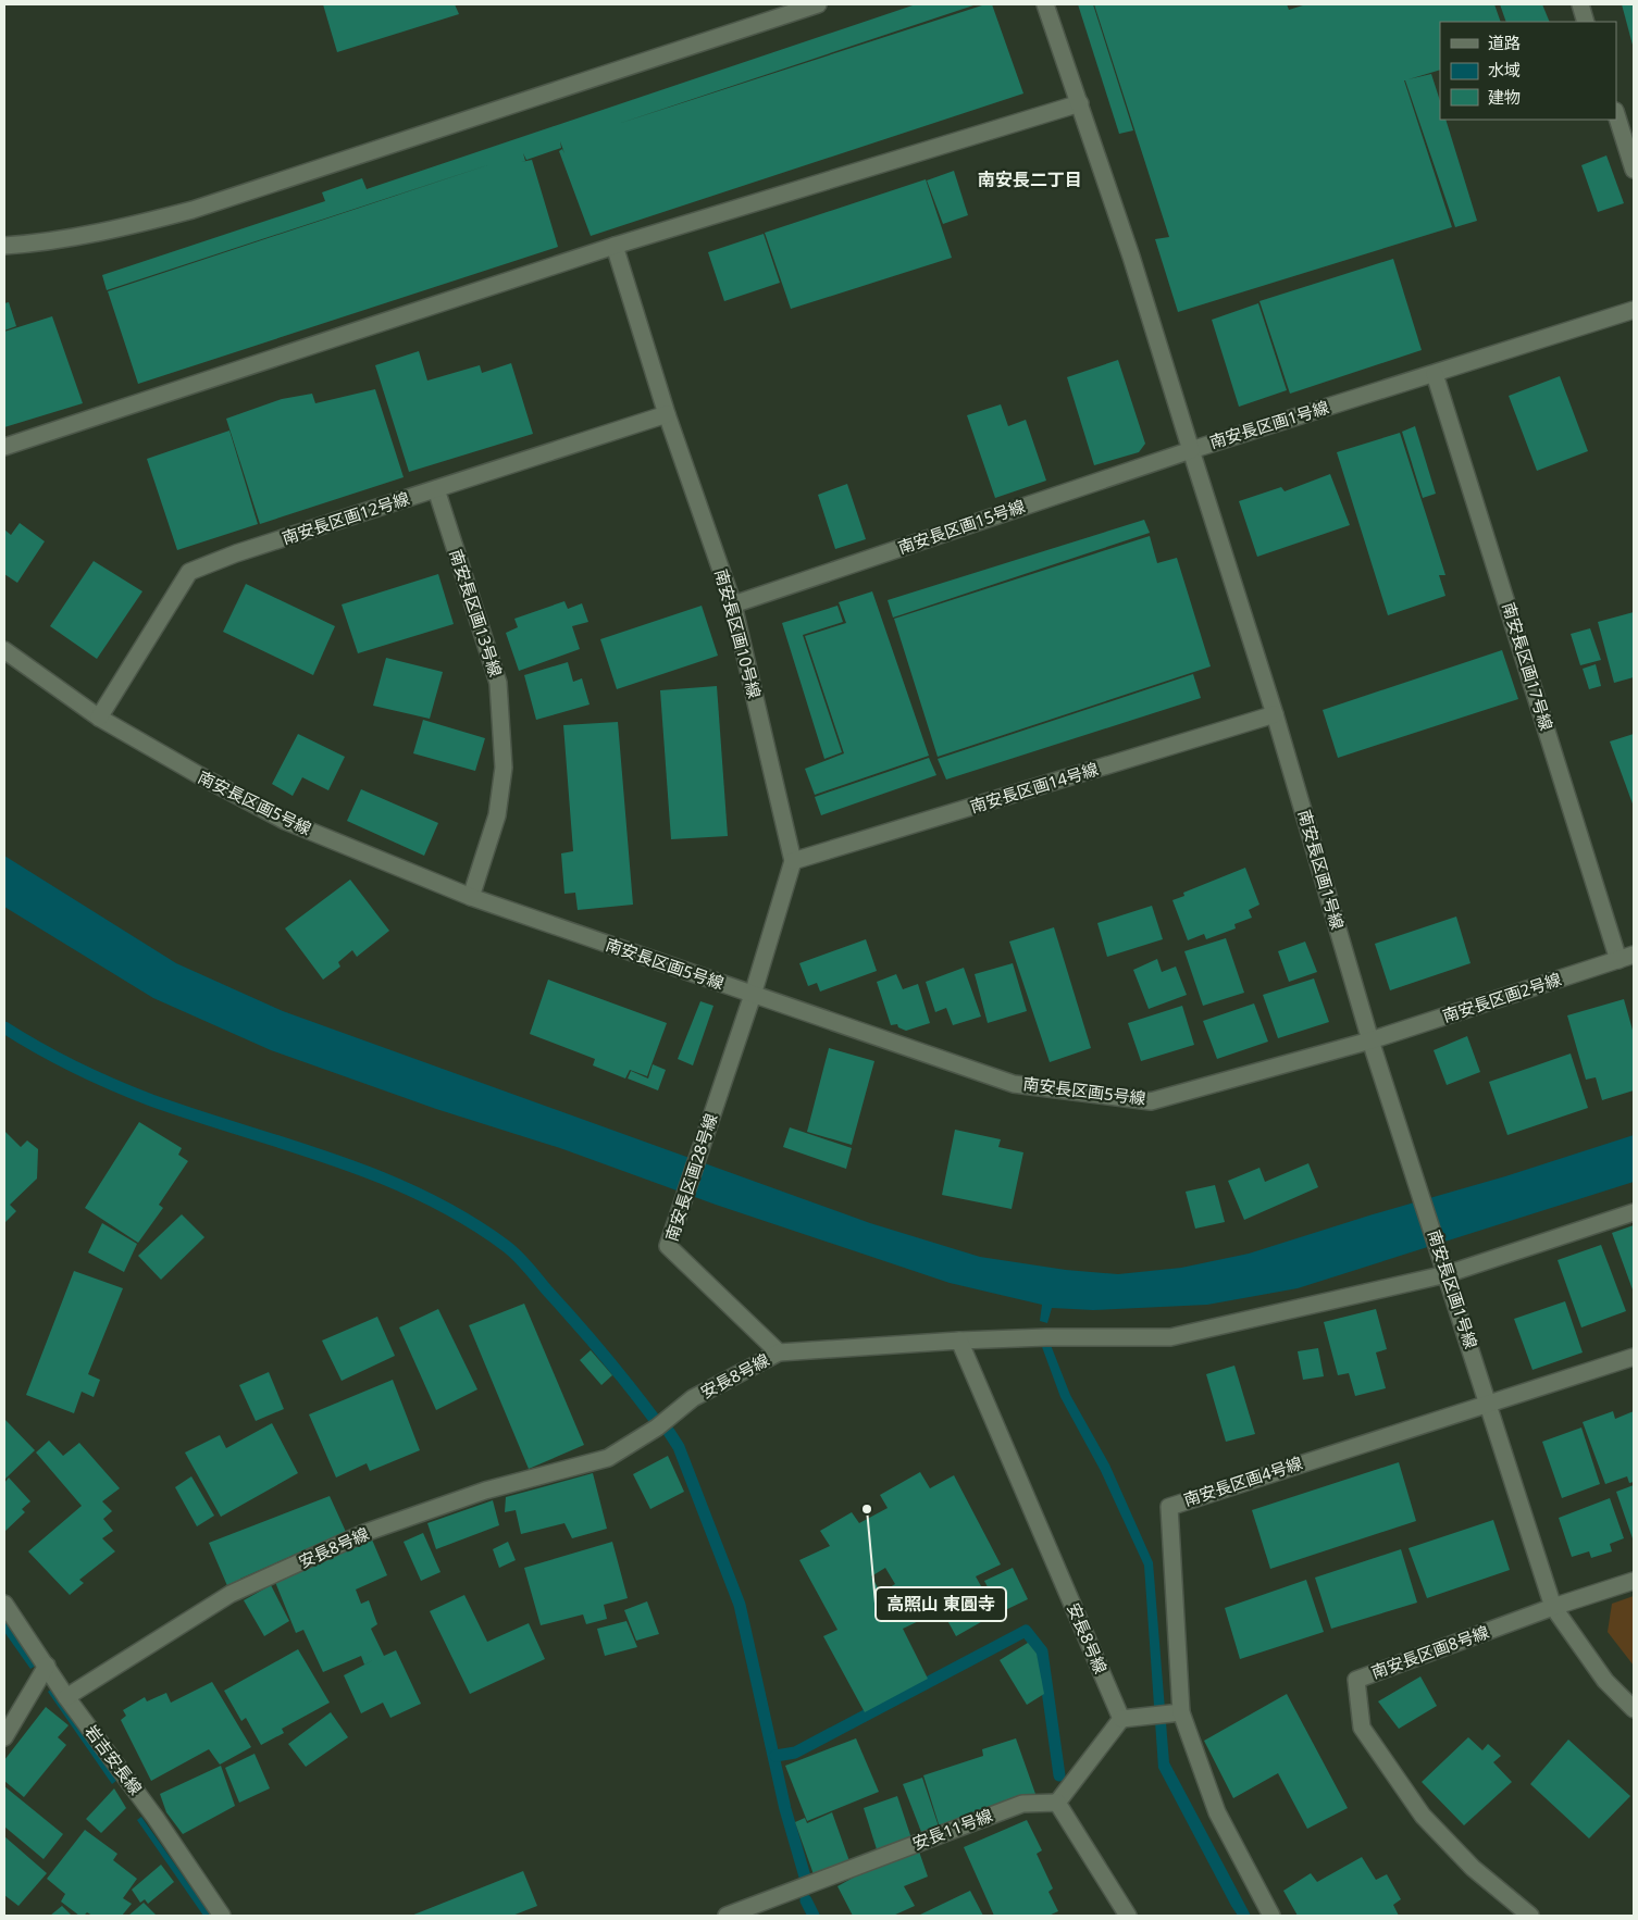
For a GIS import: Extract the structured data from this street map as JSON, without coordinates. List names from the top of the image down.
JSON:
{
  "streets": {
    "street": [
      "南安長区画1号線",
      "南安長区画12号線",
      "南安長区画15号線",
      "南安長区画13号線",
      "南安長区画10号線",
      "南安長区画17号線",
      "南安長区画14号線",
      "南安長区画5号線",
      "南安長区画2号線",
      "南安長区画28号線",
      "安長8号線",
      "南安長区画4号線",
      "南安長区画8号線",
      "岩吉安長線",
      "安長11号線"
    ]
  },
  "crossings": [
    ["南安長区画1号線", "南安長区画15号線"],
    ["南安長区画1号線", "南安長区画17号線"],
    ["南安長区画1号線", "南安長区画14号線"],
    ["南安長区画1号線", "南安長区画5号線"],
    ["南安長区画1号線", "南安長区画2号線"],
    ["南安長区画1号線", "南安長区画4号線"],
    ["南安長区画1号線", "南安長区画8号線"],
    ["南安長区画12号線", "南安長区画13号線"],
    ["南安長区画12号線", "南安長区画10号線"],
    ["南安長区画12号線", "南安長区画5号線"],
    ["南安長区画15号線", "南安長区画10号線"],
    ["南安長区画13号線", "南安長区画5号線"],
    ["南安長区画10号線", "南安長区画14号線"],
    ["南安長区画10号線", "南安長区画5号線"],
    ["南安長区画10号線", "南安長区画28号線"],
    ["南安長区画17号線", "南安長区画2号線"],
    ["南安長区画5号線", "南安長区画2号線"],
    ["南安長区画5号線", "南安長区画28号線"],
    ["南安長区画28号線", "安長8号線"],
    ["安長8号線", "岩吉安長線"]
  ],
  "districts": ["南安長二丁目"],
  "places": ["高照山 東圓寺"],
  "legend": ["道路", "水域", "建物"]
}
